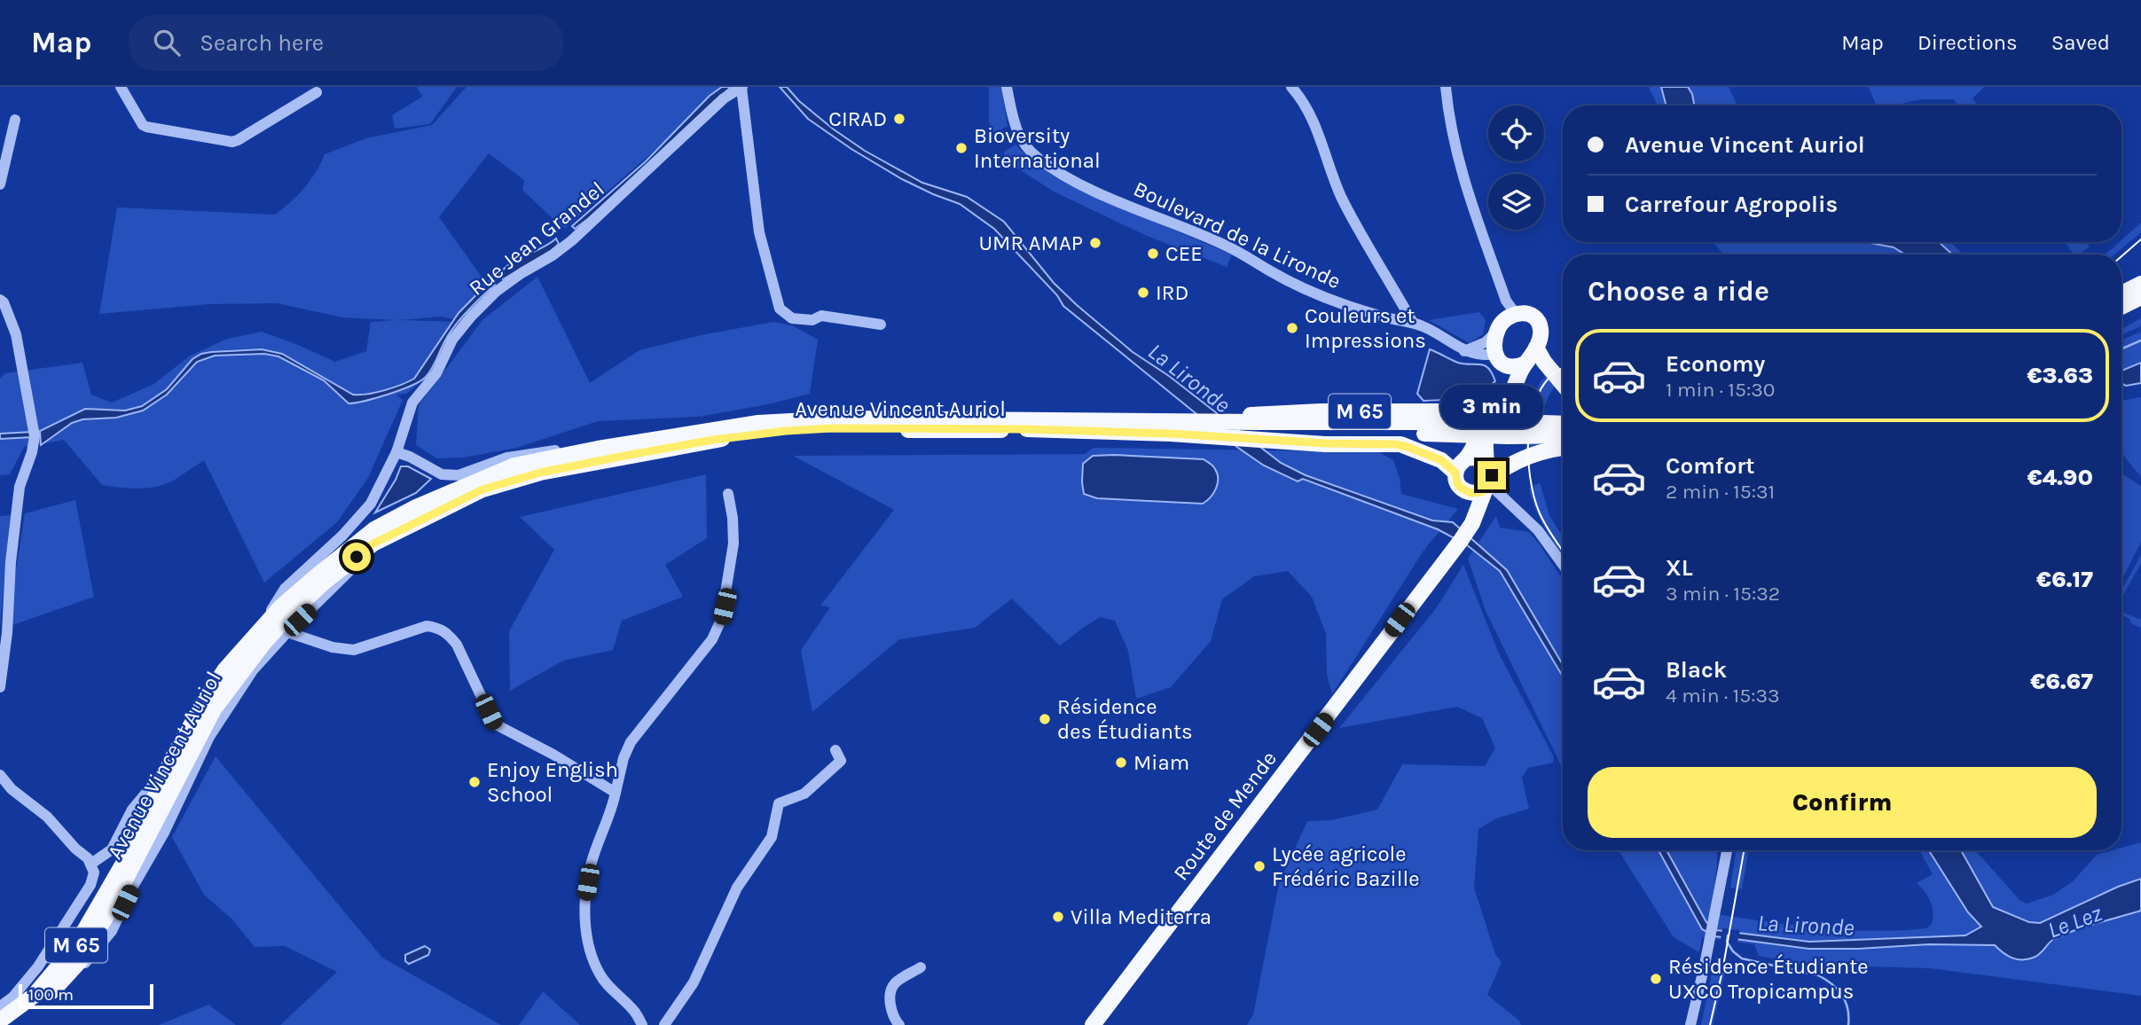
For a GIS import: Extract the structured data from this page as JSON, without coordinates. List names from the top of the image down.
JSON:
{
  "streets": {
    "main road": ["Avenue Vincent Auriol", "M 65", "Route de Mende"],
    "street": ["Boulevard de la Lironde", "Rue Jean Grandel"]
  },
  "crossings": [
    ["Rue Jean Grandel", "Avenue Vincent Auriol"],
    ["Avenue Vincent Auriol", "M 65"],
    ["M 65", "Route de Mende"]
  ],
  "water": ["La Lironde", "Le Lez"],
  "places": [
    "CIRAD",
    "Bioversity International",
    "UMR AMAP",
    "CEE",
    "IRD",
    "Couleurs et Impressions",
    "Résidence des Étudiants",
    "Miam",
    "Enjoy English School",
    "Lycée agricole Frédéric Bazille",
    "Villa Mediterra",
    "Résidence Étudiante UXCO Tropicampus"
  ],
  "scale_bar": "100 m",
  "page": {
    "header": "Map",
    "search": "Search here",
    "nav": ["Map", "Directions", "Saved"],
    "banner": ["Avenue Vincent Auriol", "Carrefour Agropolis"],
    "heading": "Choose a ride",
    "list": [
      {
        "name": "Economy",
        "note": "1 min · 15:30",
        "value": "€3.63"
      },
      {
        "name": "Comfort",
        "note": "2 min · 15:31",
        "value": "€4.90"
      },
      {
        "name": "XL",
        "note": "3 min · 15:32",
        "value": "€6.17"
      },
      {
        "name": "Black",
        "note": "4 min · 15:33",
        "value": "€6.67"
      }
    ],
    "bubble": "3 min",
    "buttons": "Confirm",
    "scale": "100 m"
  }
}
